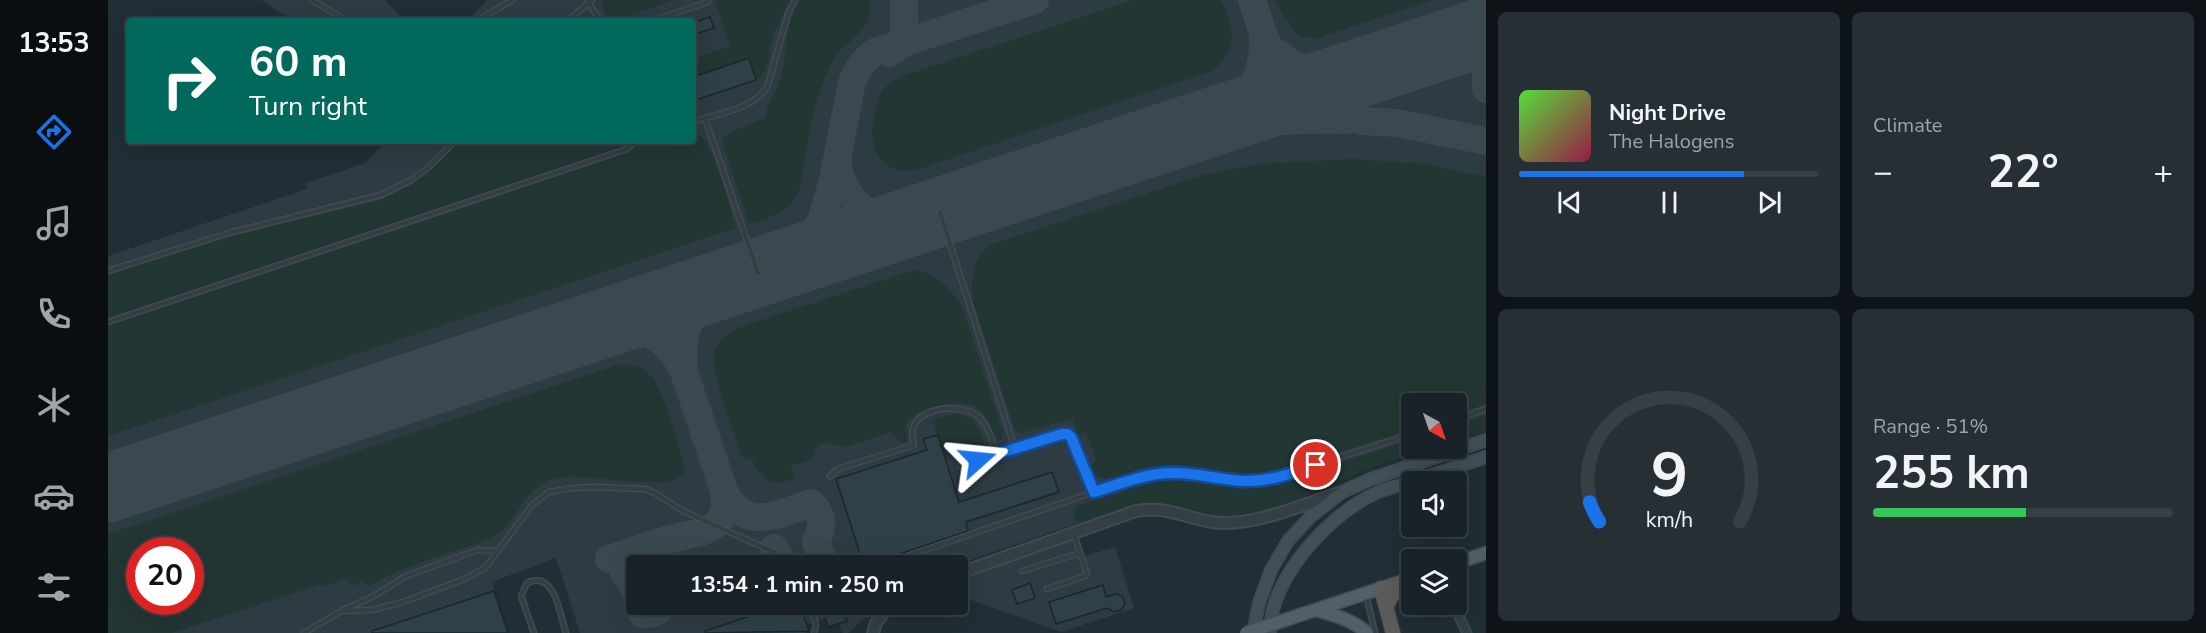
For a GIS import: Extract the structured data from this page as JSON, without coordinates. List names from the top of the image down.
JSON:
{
  "north": "bottom right",
  "page": {
    "tabs": "13:53",
    "tile": [
      "Climate",
      ["Range · 51%", "255 km"]
    ],
    "turn": ["60 m", "Turn right"],
    "song": ["Night Drive", "The Halogens"],
    "heat": ["−", "22°", "+"],
    "limit": "20",
    "trip": "13:54 · 1 min · 250 m",
    "gauge": ["9", "km/h"]
  }
}
